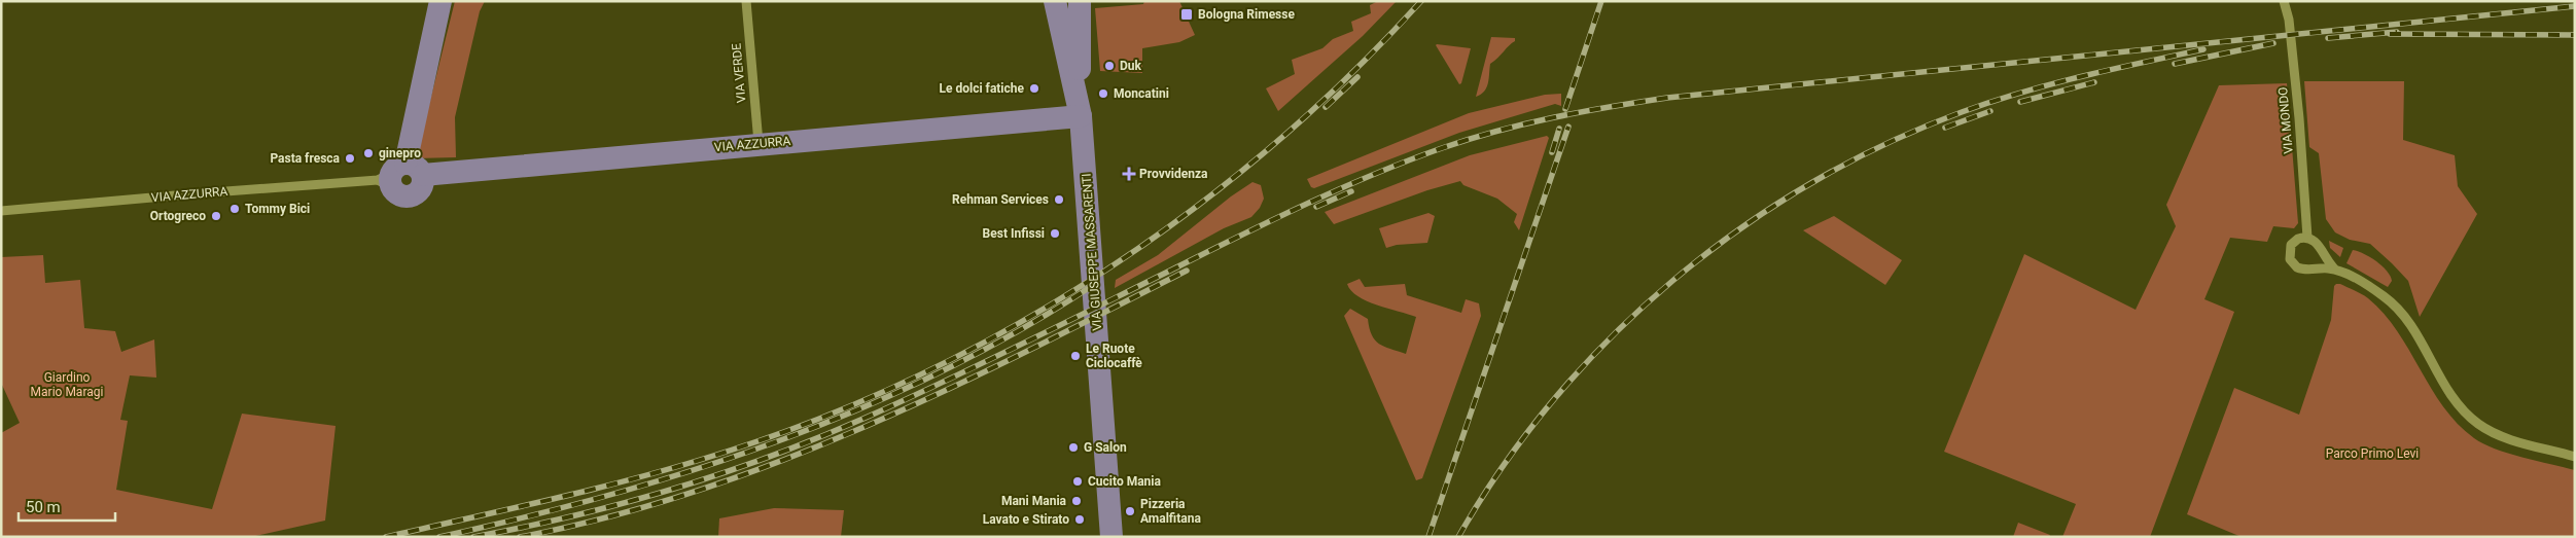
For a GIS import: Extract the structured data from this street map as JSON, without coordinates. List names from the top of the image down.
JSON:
{
  "streets": {
    "main road": ["VIA AZZURRA", "VIA GIUSEPPE MASSARENTI"],
    "street": ["VIA VERDE", "VIA MONDO"]
  },
  "crossings": [
    ["VIA VERDE", "VIA AZZURRA"],
    ["VIA AZZURRA", "VIA GIUSEPPE MASSARENTI"]
  ],
  "parks": ["Giardino Mario Maragi", "Parco Primo Levi"],
  "places": {
    "transit": ["Bologna Rimesse"],
    "other": [
      "Duk",
      "Le dolci fatiche",
      "Moncatini",
      "ginepro",
      "Pasta fresca",
      "Rehman Services",
      "Tommy Bici",
      "Ortogreco",
      "Best Infissi",
      "Le Ruote Ciclocaffè",
      "G Salon",
      "Cucito Mania",
      "Mani Mania",
      "Pizzeria Amalfitana",
      "Lavato e Stirato"
    ],
    "health": ["Provvidenza"]
  },
  "scale_bar": "50 m"
}
